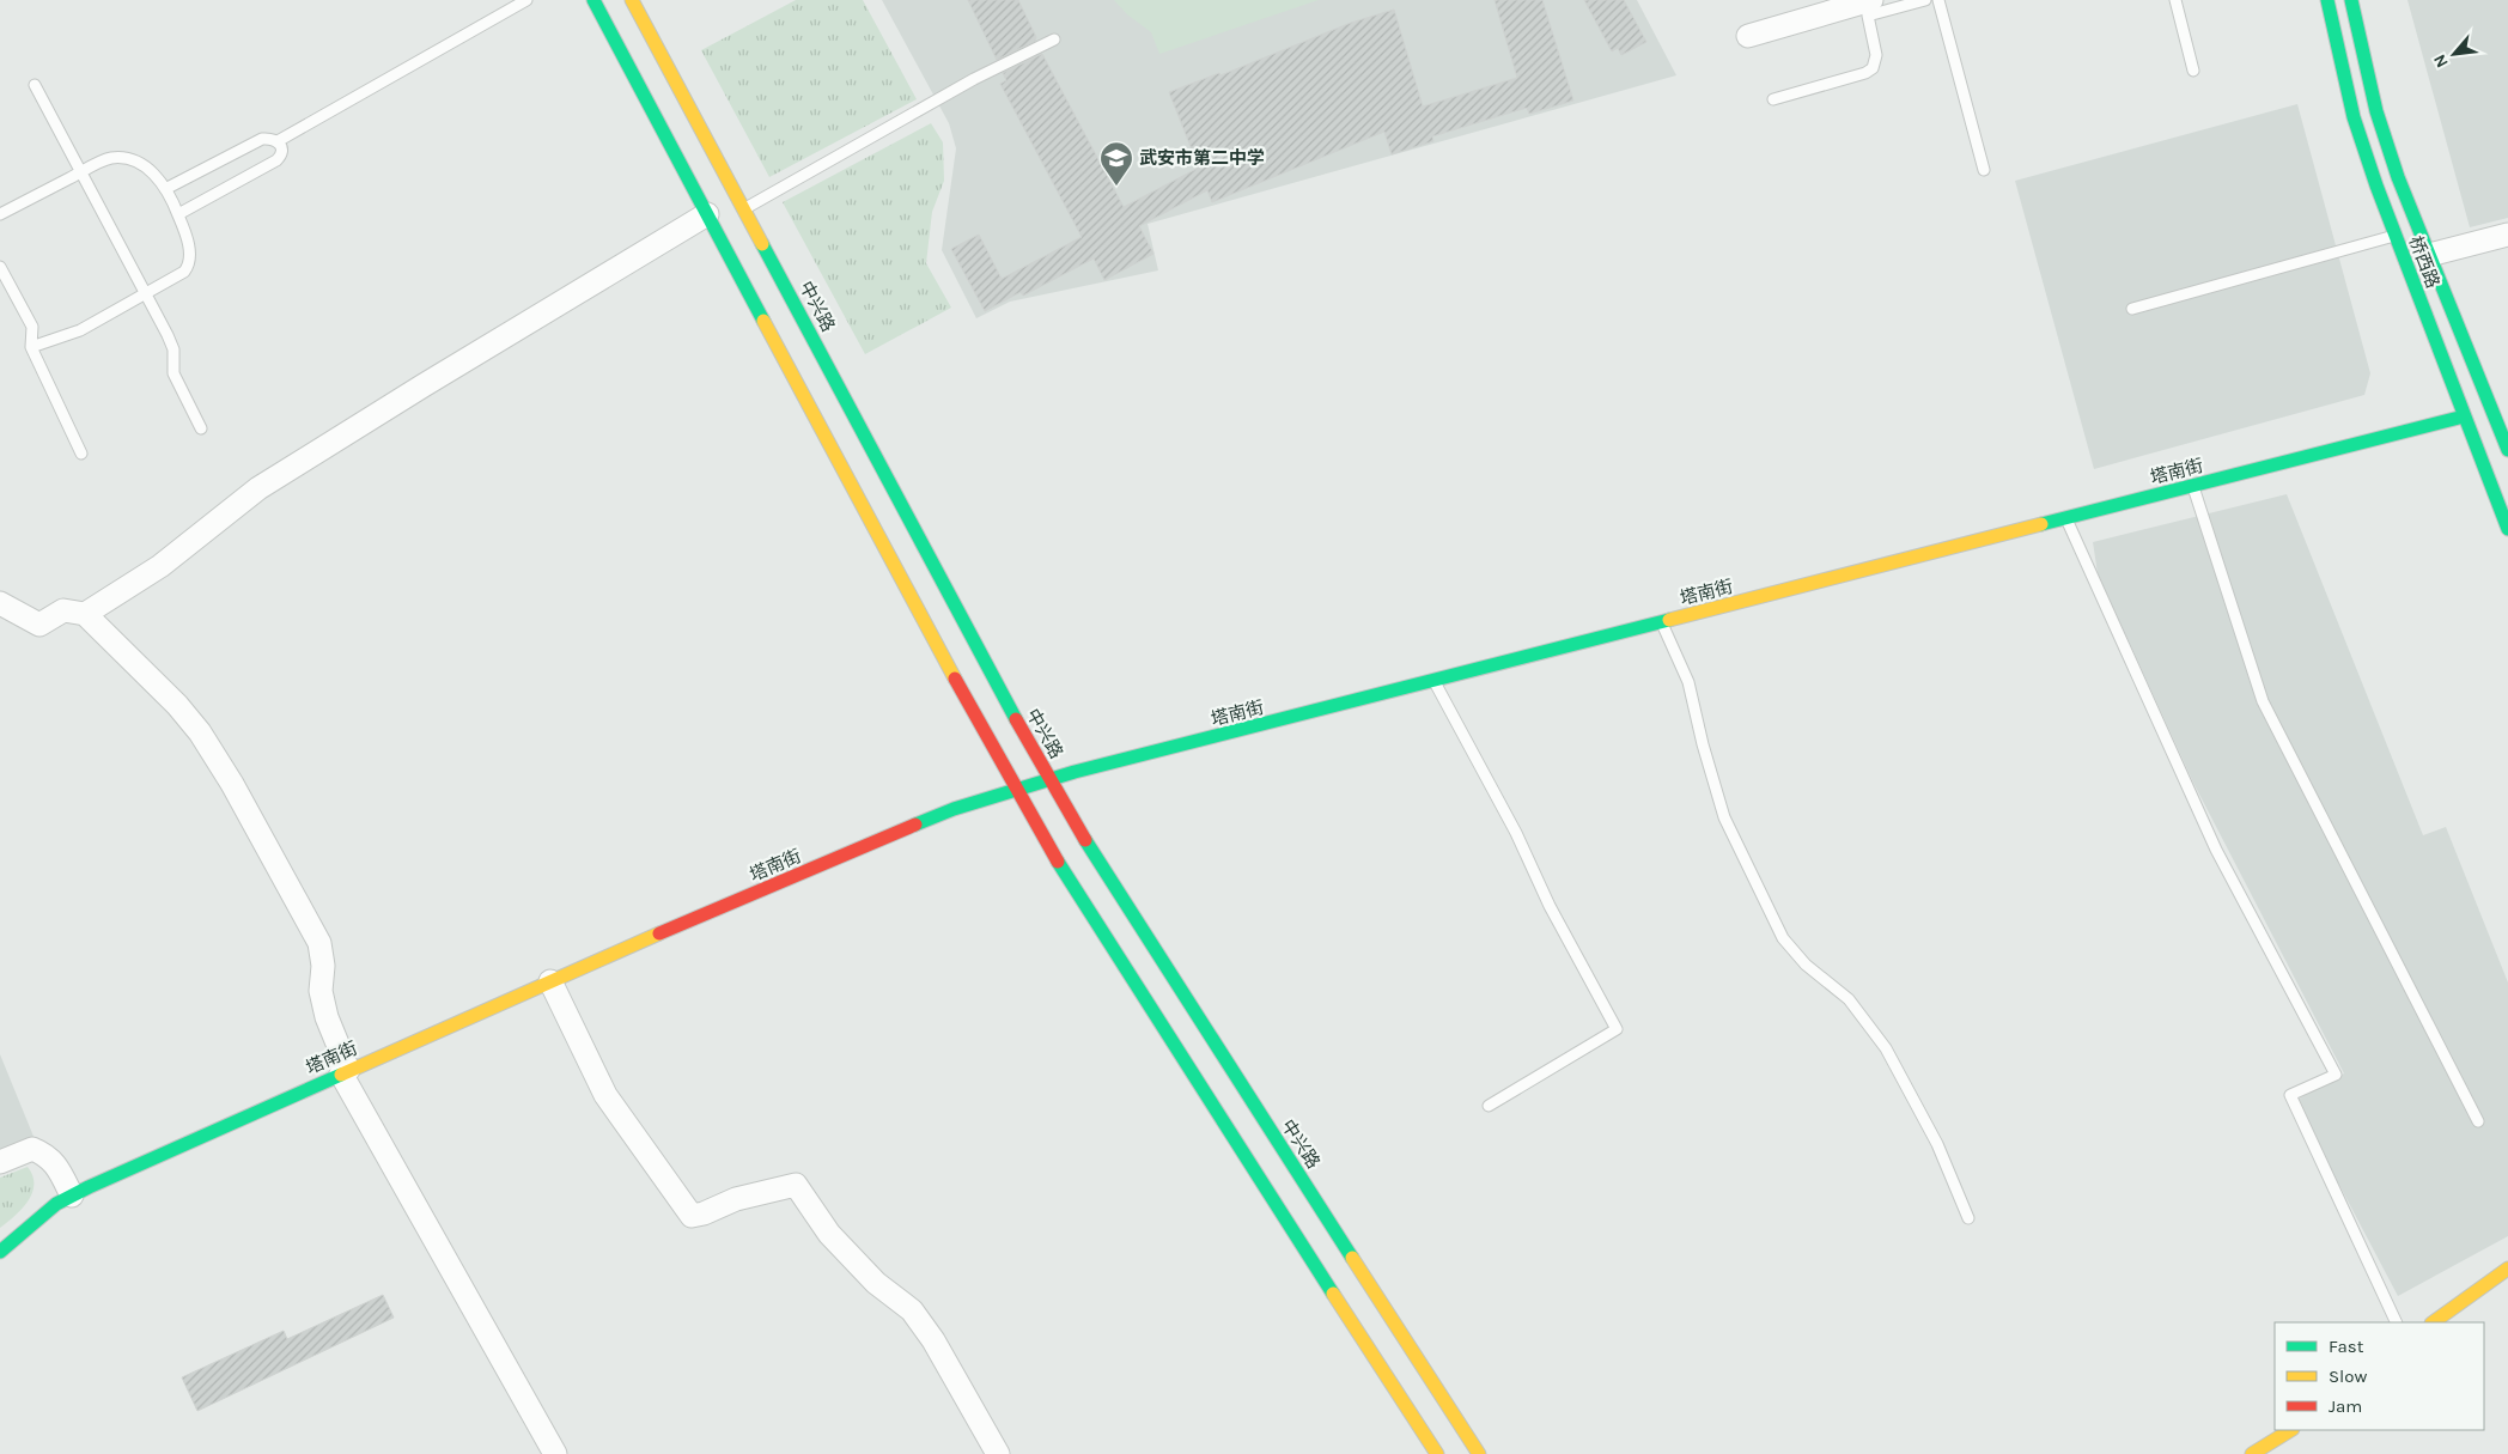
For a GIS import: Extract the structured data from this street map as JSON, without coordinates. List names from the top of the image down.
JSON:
{
  "streets": {
    "main road": ["桥西路", "中兴路", "塔南街"]
  },
  "crossings": [
    ["桥西路", "塔南街"],
    ["中兴路", "塔南街"]
  ],
  "places": {
    "school or university": ["武安市第二中学"]
  },
  "legend": ["Fast", "Slow", "Jam"],
  "north": "bottom left"
}
